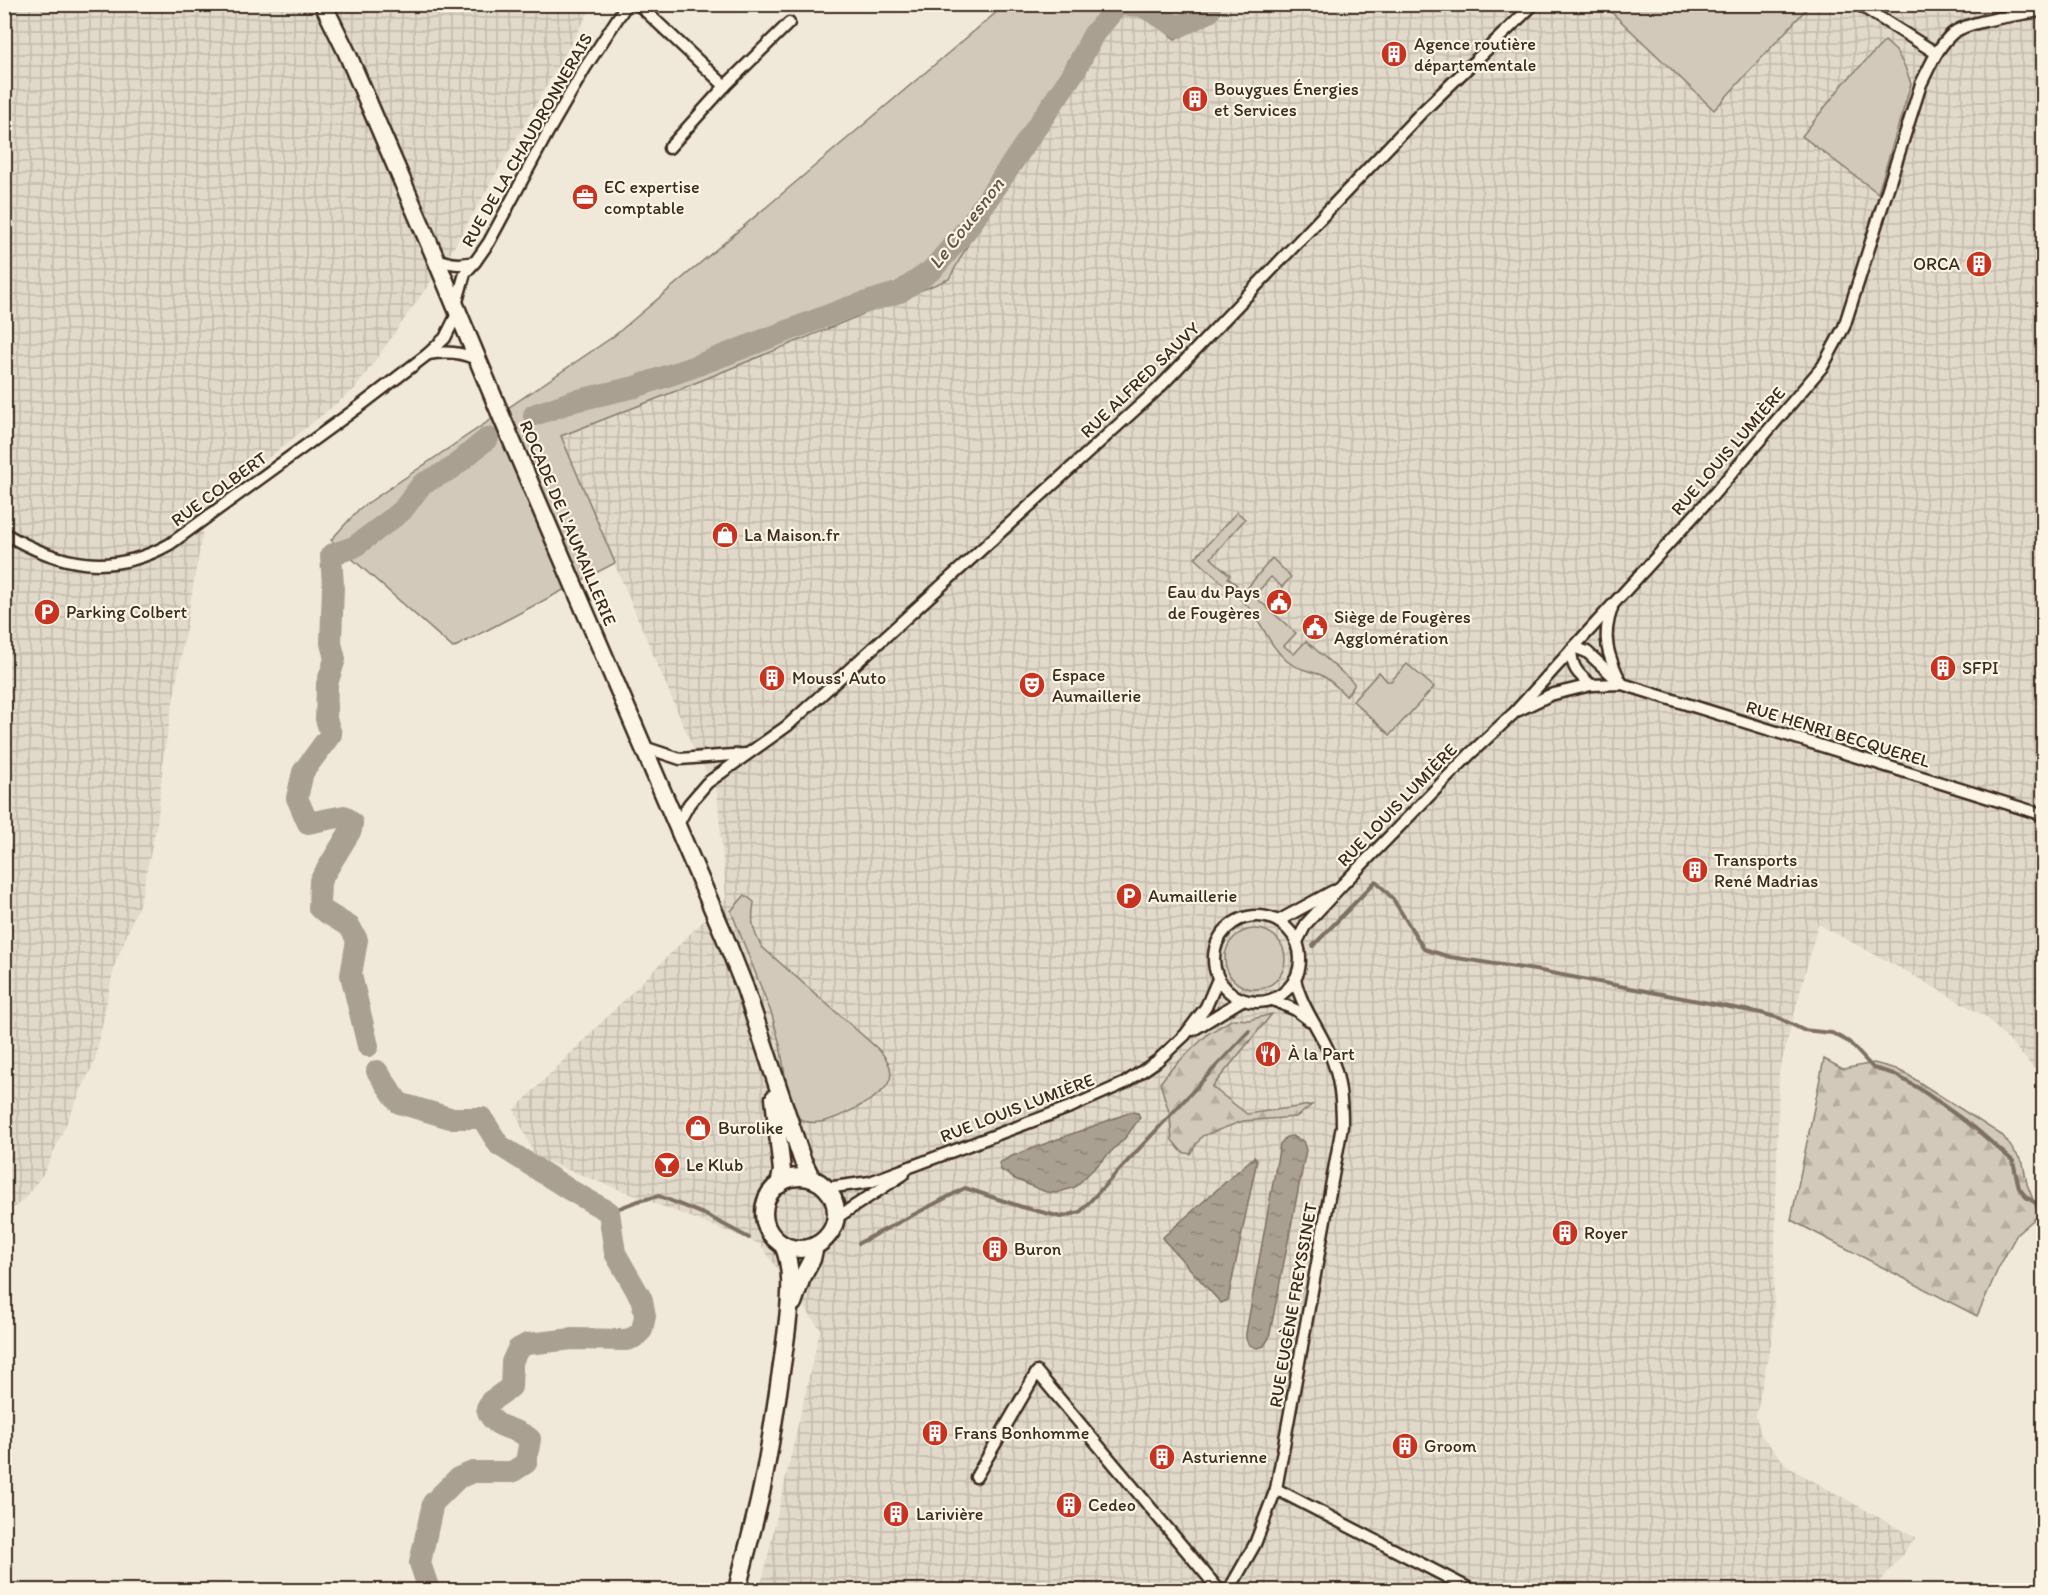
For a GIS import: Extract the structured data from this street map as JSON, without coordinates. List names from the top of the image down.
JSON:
{
  "streets": {
    "main road": ["ROCADE DE L'AUMAILLERIE"],
    "street": [
      "RUE DE LA CHAUDRONNERAIS",
      "RUE ALFRED SAUVY",
      "RUE LOUIS LUMIÈRE",
      "RUE COLBERT",
      "RUE HENRI BECQUEREL",
      "RUE EUGÈNE FREYSSINET"
    ]
  },
  "crossings": [
    ["RUE DE LA CHAUDRONNERAIS", "RUE COLBERT"],
    ["RUE DE LA CHAUDRONNERAIS", "ROCADE DE L'AUMAILLERIE"],
    ["RUE ALFRED SAUVY", "ROCADE DE L'AUMAILLERIE"],
    ["RUE LOUIS LUMIÈRE", "ROCADE DE L'AUMAILLERIE"],
    ["RUE LOUIS LUMIÈRE", "RUE HENRI BECQUEREL"],
    ["RUE LOUIS LUMIÈRE", "RUE EUGÈNE FREYSSINET"],
    ["RUE COLBERT", "ROCADE DE L'AUMAILLERIE"]
  ],
  "water": ["Le Couesnon"],
  "places": {
    "building": [
      "Agence routière départementale",
      "Bouygues Énergies et Services",
      "ORCA",
      "SFPI",
      "Mouss' Auto",
      "Transports René Madrias",
      "Royer",
      "Buron",
      "Frans Bonhomme",
      "Groom",
      "Asturienne",
      "Cedeo",
      "Larivière"
    ],
    "office": ["EC expertise comptable"],
    "shop": ["La Maison.fr", "Burolike"],
    "public building": ["Eau du Pays de Fougères", "Siège de Fougères Agglomération"],
    "parking": ["Parking Colbert", "Aumaillerie"],
    "theatre": ["Espace Aumaillerie"],
    "restaurant": ["À la Part"],
    "bar": ["Le Klub"]
  }
}
